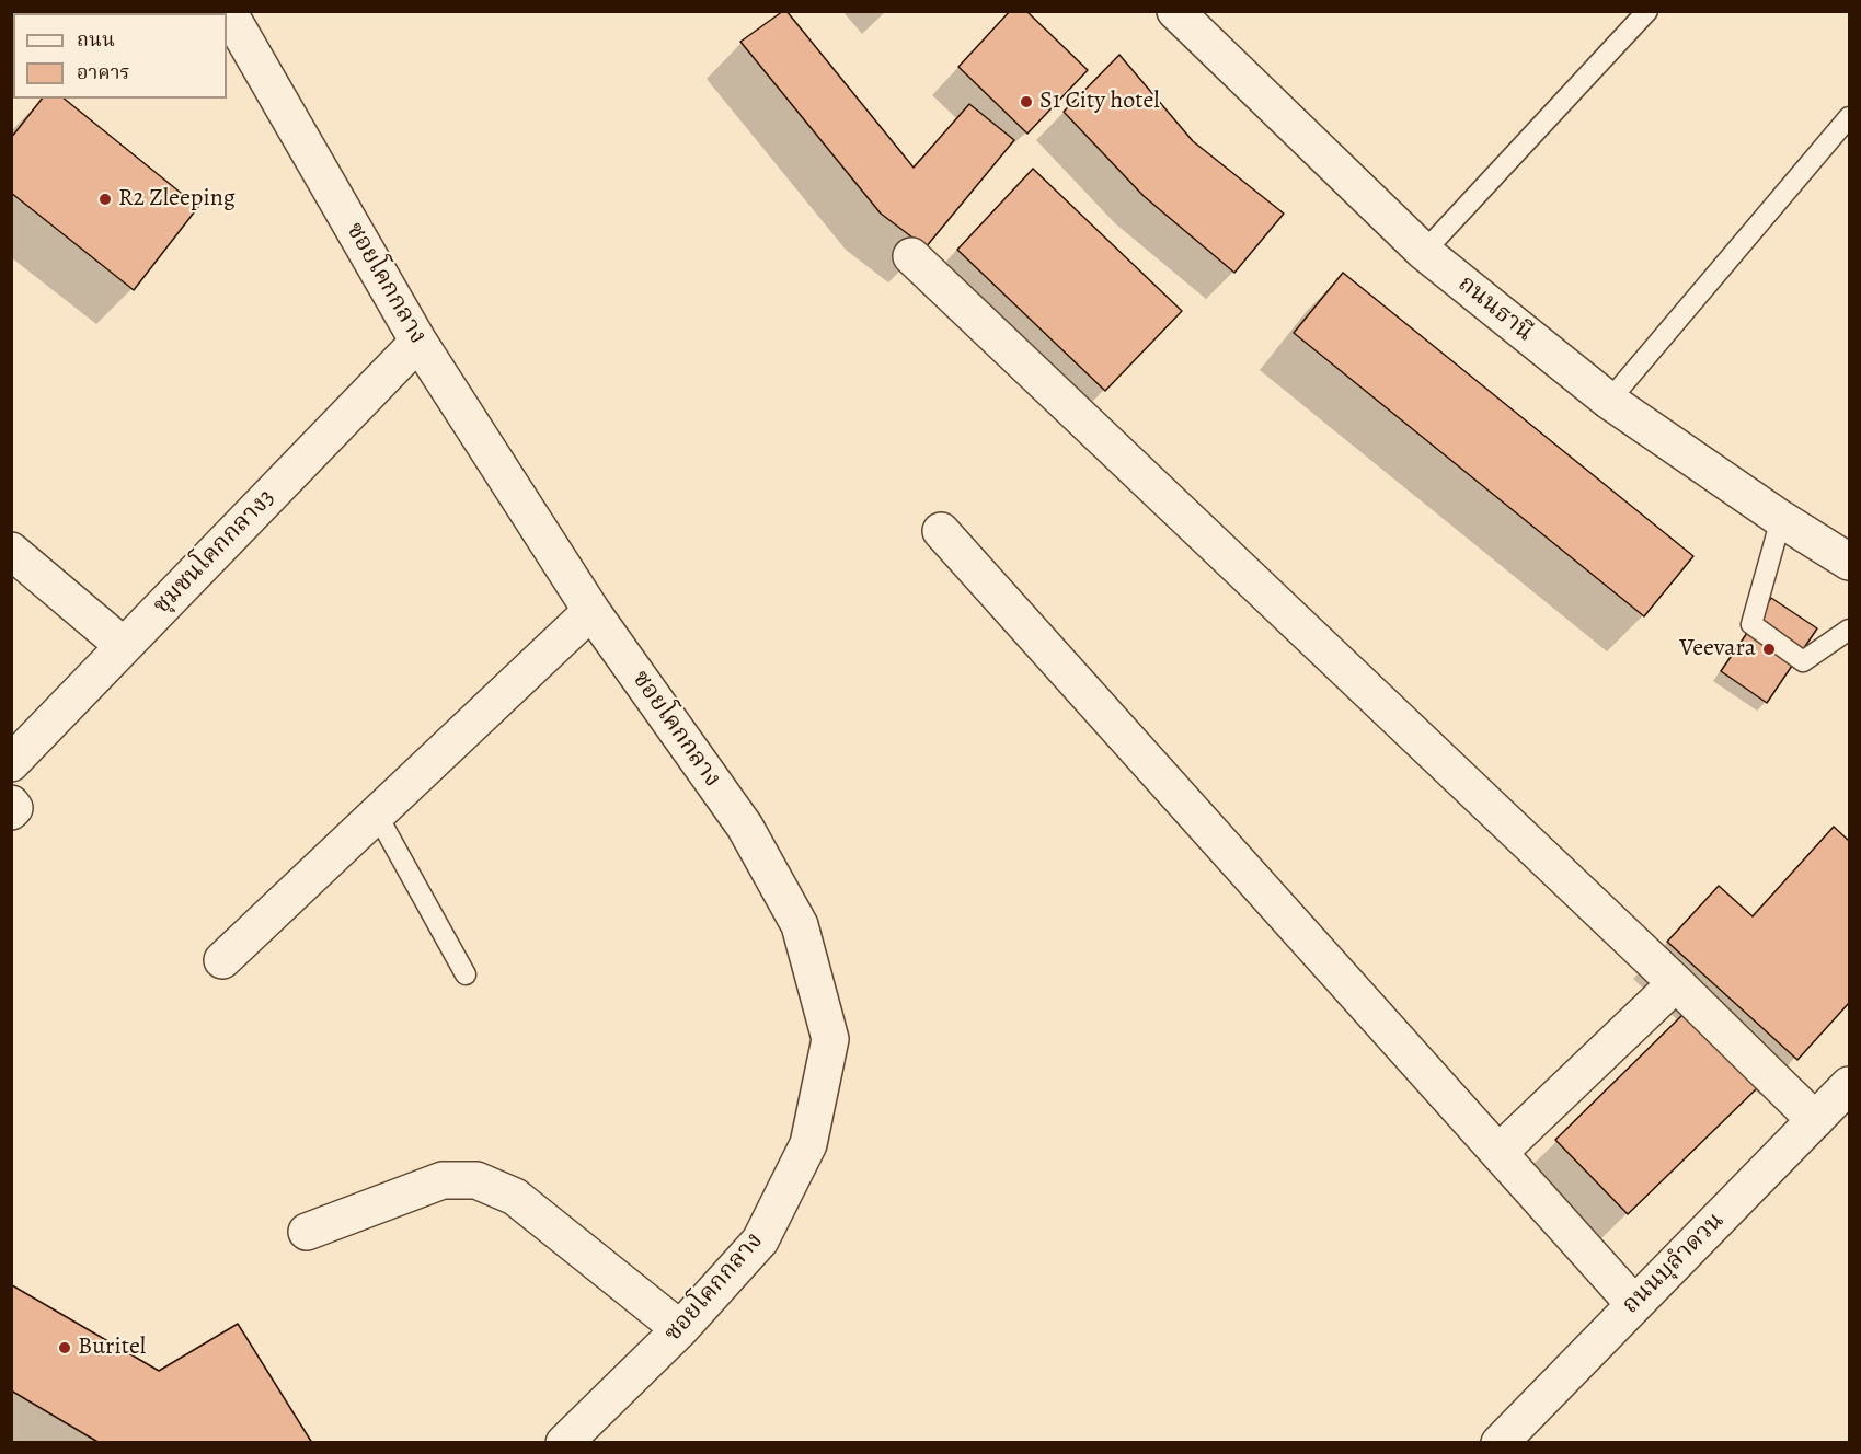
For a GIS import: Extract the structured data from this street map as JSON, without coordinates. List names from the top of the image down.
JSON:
{
  "streets": {
    "street": [
      "ซอยโคกกลาง",
      "ถนนธานี",
      "ชุมชนโคกกลาง3",
      "ถนนบุลำดวน"
    ]
  },
  "crossings": [
    ["ซอยโคกกลาง", "ชุมชนโคกกลาง3"]
  ],
  "places": [
    "S1 City hotel",
    "R2 Zleeping",
    "Veevara",
    "Buritel"
  ],
  "legend": ["ถนน", "อาคาร"]
}
